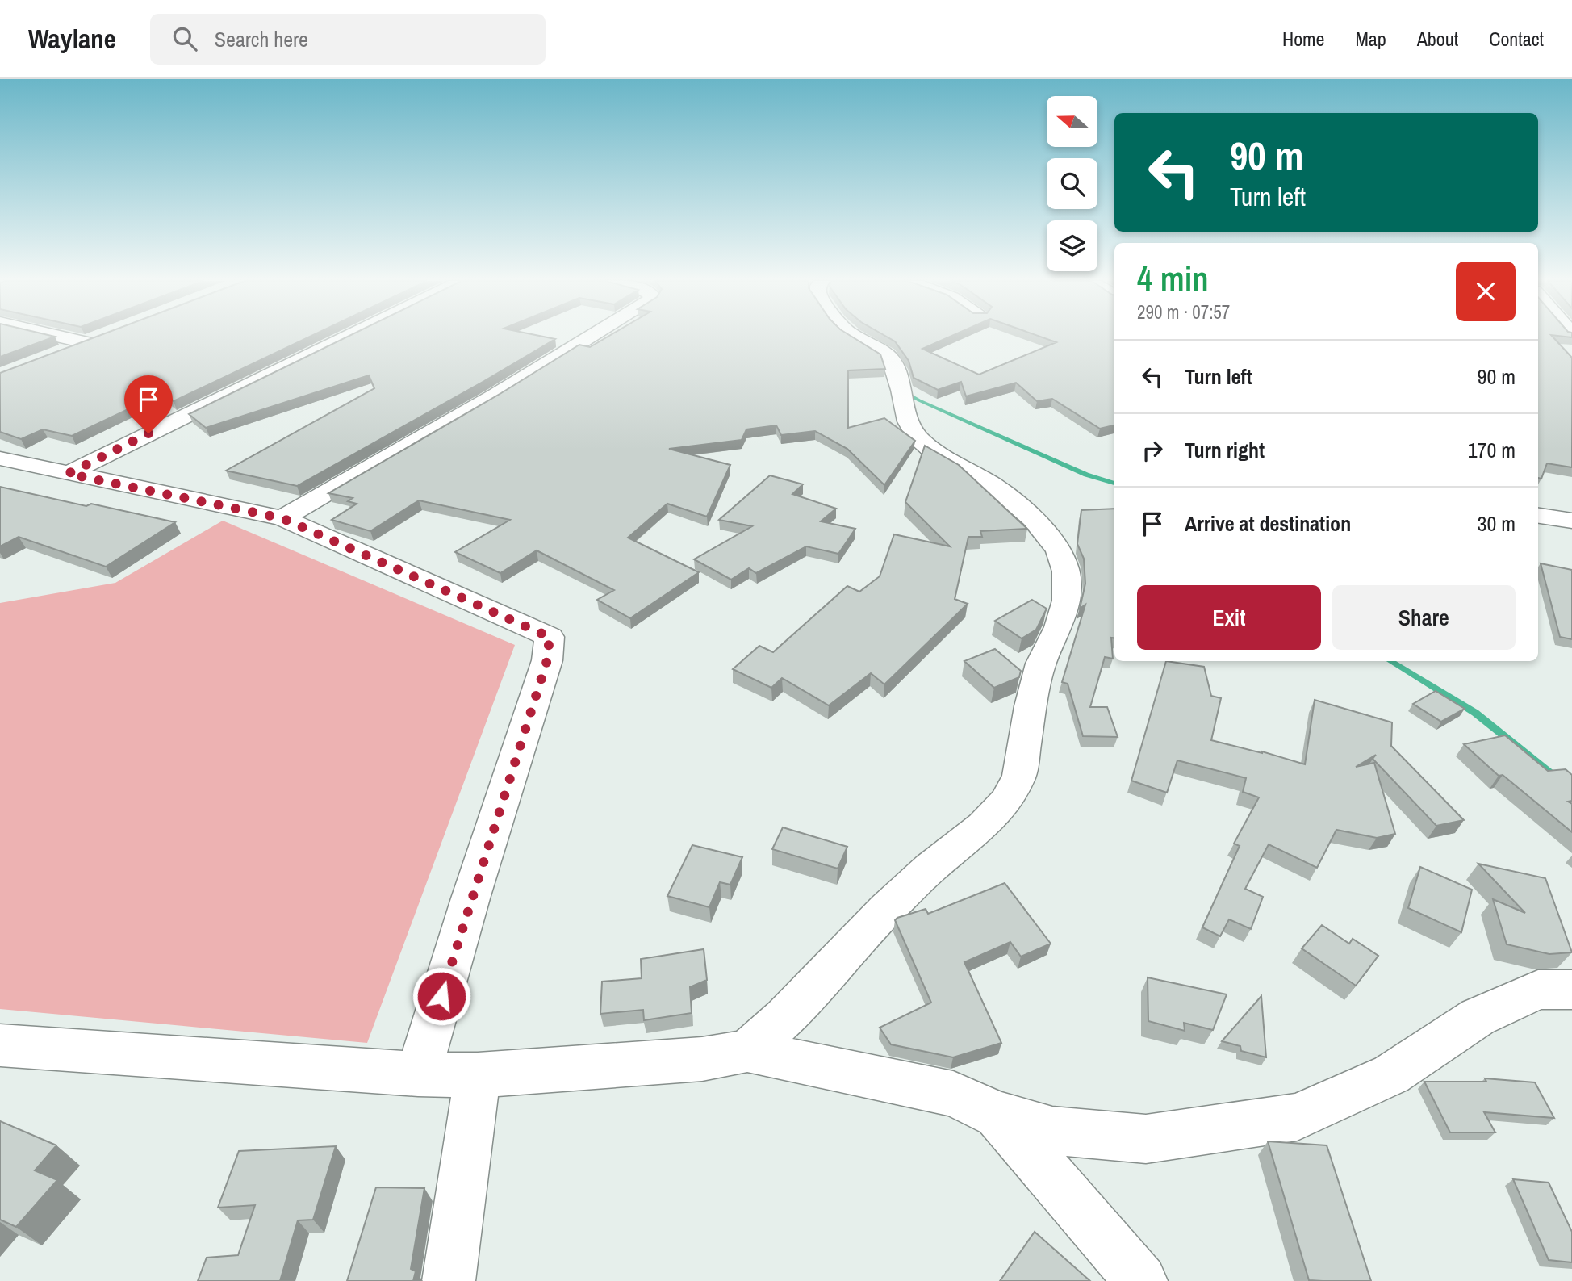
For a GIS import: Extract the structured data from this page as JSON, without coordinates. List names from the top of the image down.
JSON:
{
  "north": "left",
  "page": {
    "header": "Waylane",
    "search": "Search here",
    "nav": [
      "Home",
      "Map",
      "About",
      "Contact"
    ],
    "turn": ["90 m", "Turn left"],
    "heading": ["4 min", "290 m · 07:57"],
    "list": [
      {
        "name": "Turn left",
        "value": "90 m"
      },
      {
        "name": "Turn right",
        "value": "170 m"
      },
      {
        "name": "Arrive at destination",
        "value": "30 m"
      }
    ],
    "buttons": ["Exit", "Share"]
  }
}
